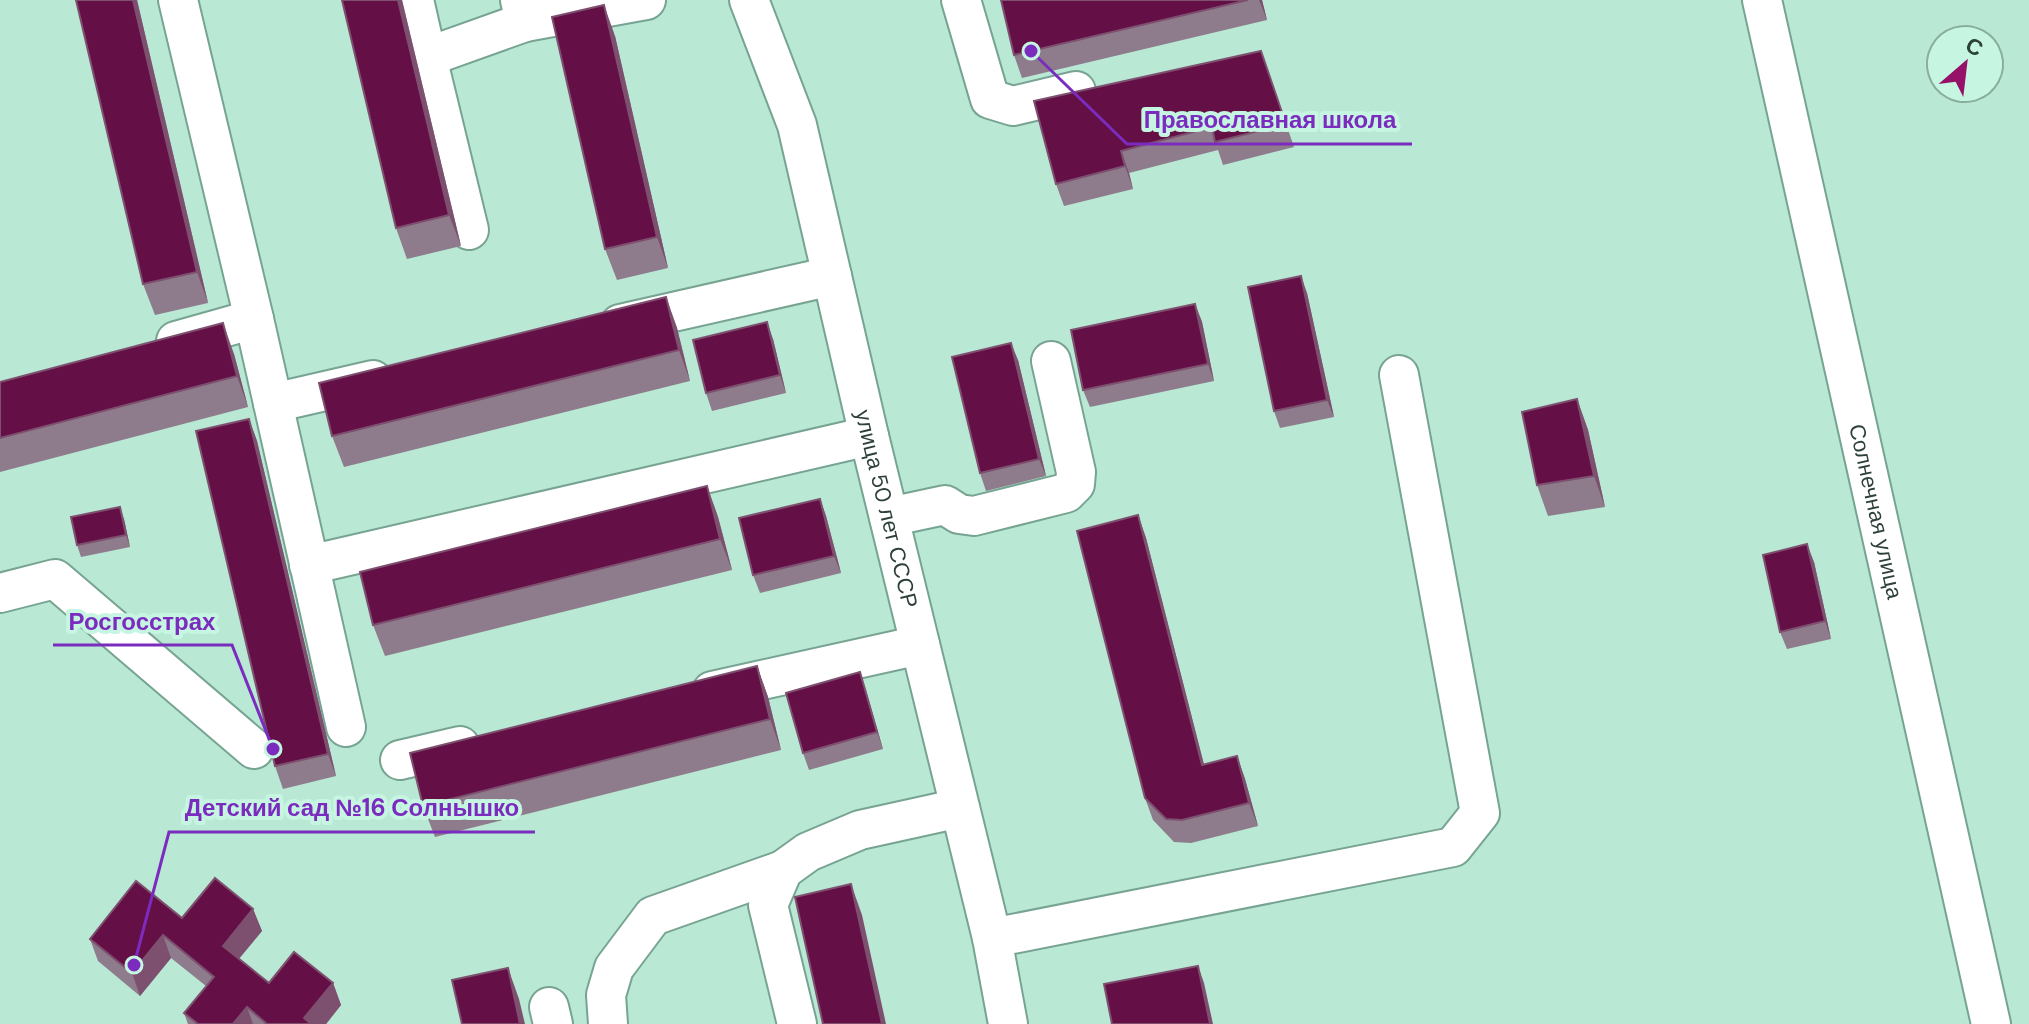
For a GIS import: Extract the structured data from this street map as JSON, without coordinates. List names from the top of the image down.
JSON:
{
  "streets": {
    "street": ["улица 50 лет СССР", "Солнечная улица"]
  },
  "places": ["Православная школа", "Росгосстрах", "Детский сад №16 Солнышко"],
  "north": "top right"
}
